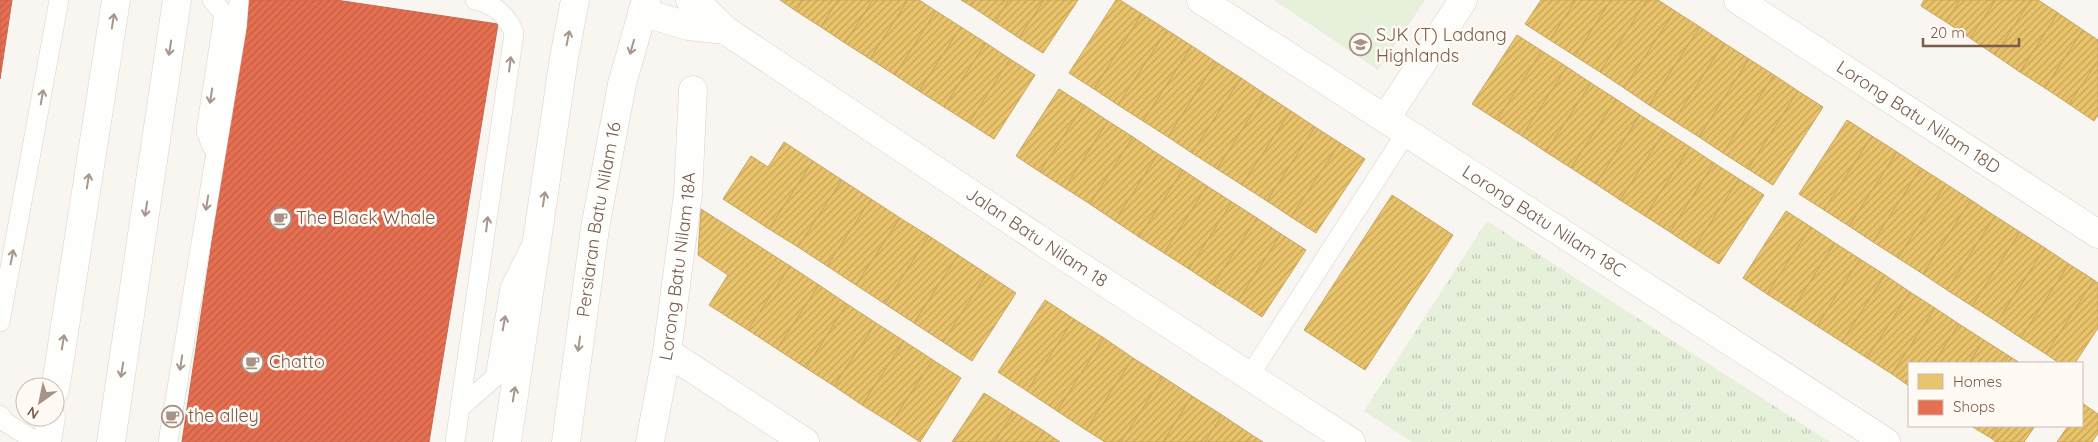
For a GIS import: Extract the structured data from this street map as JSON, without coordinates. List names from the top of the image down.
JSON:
{
  "streets": {
    "street": [
      "Lorong Batu Nilam 18D",
      "Persiaran Batu Nilam 16",
      "Lorong Batu Nilam 18C",
      "Jalan Batu Nilam 18",
      "Lorong Batu Nilam 18A"
    ]
  },
  "crossings": [
    ["Persiaran Batu Nilam 16", "Jalan Batu Nilam 18"]
  ],
  "places": {
    "school or university": ["SJK (T) Ladang Highlands"],
    "cafe": ["The Black Whale", "Chatto", "the alley"]
  },
  "legend": ["Homes", "Shops"],
  "scale_bar": "20 m",
  "north": "bottom left"
}
